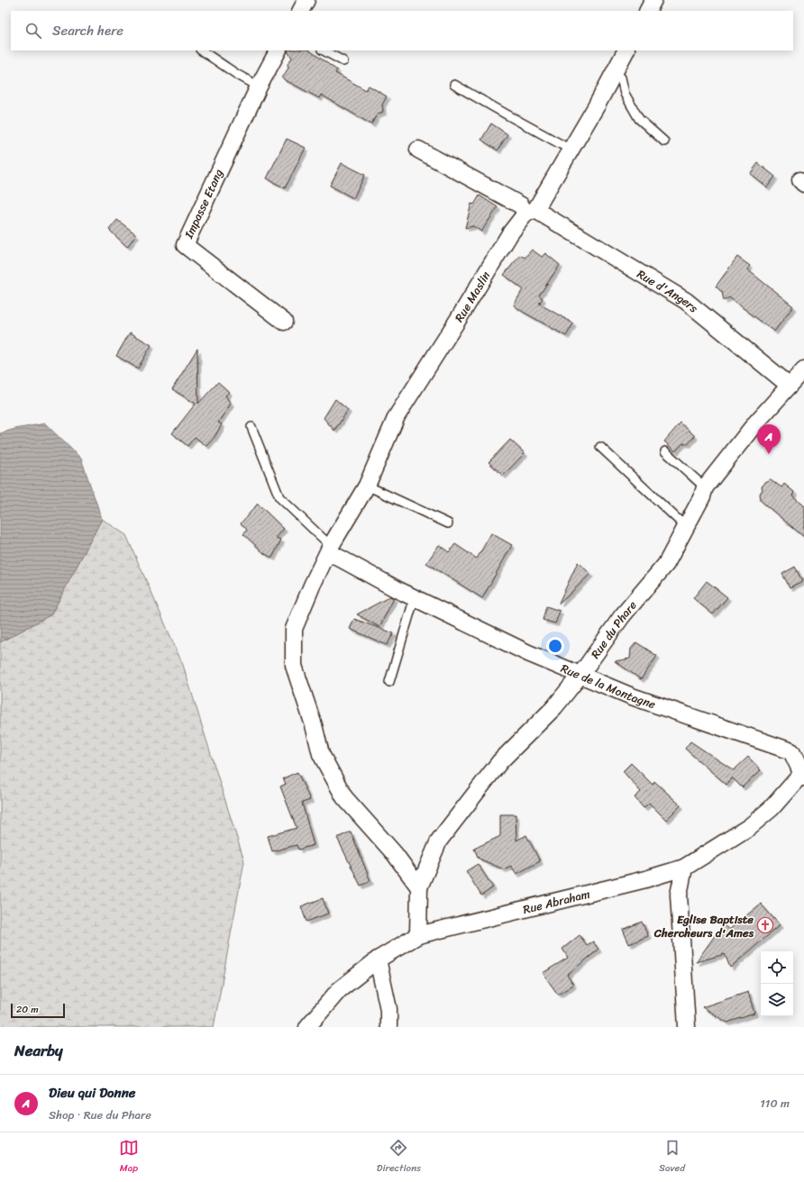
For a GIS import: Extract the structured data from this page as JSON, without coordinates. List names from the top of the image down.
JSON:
{
  "streets": {
    "street": [
      "Impasse Etang",
      "Rue d'Angers",
      "Rue Maslin",
      "Rue du Phare",
      "Rue de la Montagne",
      "Rue Abraham"
    ]
  },
  "crossings": [
    ["Rue d'Angers", "Rue Maslin"],
    ["Rue d'Angers", "Rue du Phare"],
    ["Rue Maslin", "Rue du Phare"],
    ["Rue Maslin", "Rue de la Montagne"],
    ["Rue du Phare", "Rue de la Montagne"],
    ["Rue de la Montagne", "Rue Abraham"]
  ],
  "places": {
    "church": ["Eglise Baptiste Chercheurs d'Ames"]
  },
  "scale_bar": "20 m",
  "page": {
    "search": "Search here",
    "pins": "A",
    "scale": "20 m",
    "heading": "Nearby",
    "list": [
      {
        "mark": "A",
        "name": "Dieu qui Donne",
        "note": "Shop · Rue du Phare",
        "value": "110 m"
      }
    ],
    "nav": ["Map", "Directions", "Saved"]
  }
}
